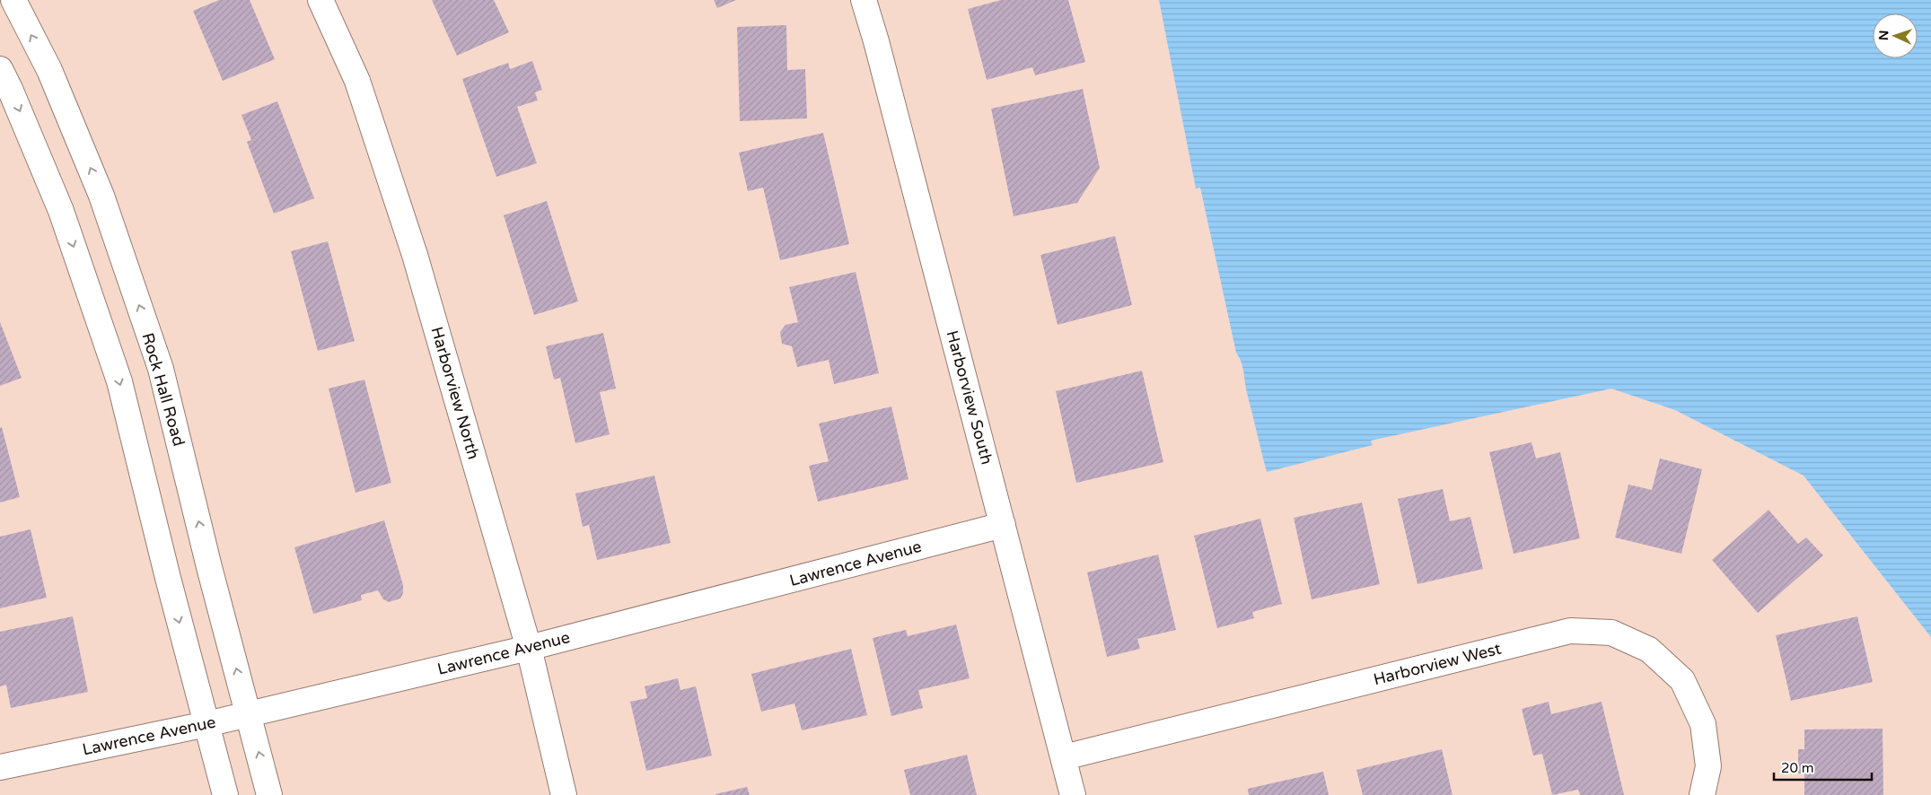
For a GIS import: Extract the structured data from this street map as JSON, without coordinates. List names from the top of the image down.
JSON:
{
  "streets": {
    "street": [
      "Rock Hall Road",
      "Harborview North",
      "Harborview South",
      "Lawrence Avenue",
      "Harborview West"
    ]
  },
  "crossings": [
    ["Rock Hall Road", "Lawrence Avenue"],
    ["Harborview North", "Lawrence Avenue"],
    ["Harborview South", "Lawrence Avenue"],
    ["Harborview South", "Harborview West"]
  ],
  "scale_bar": "20 m",
  "north": "left"
}
